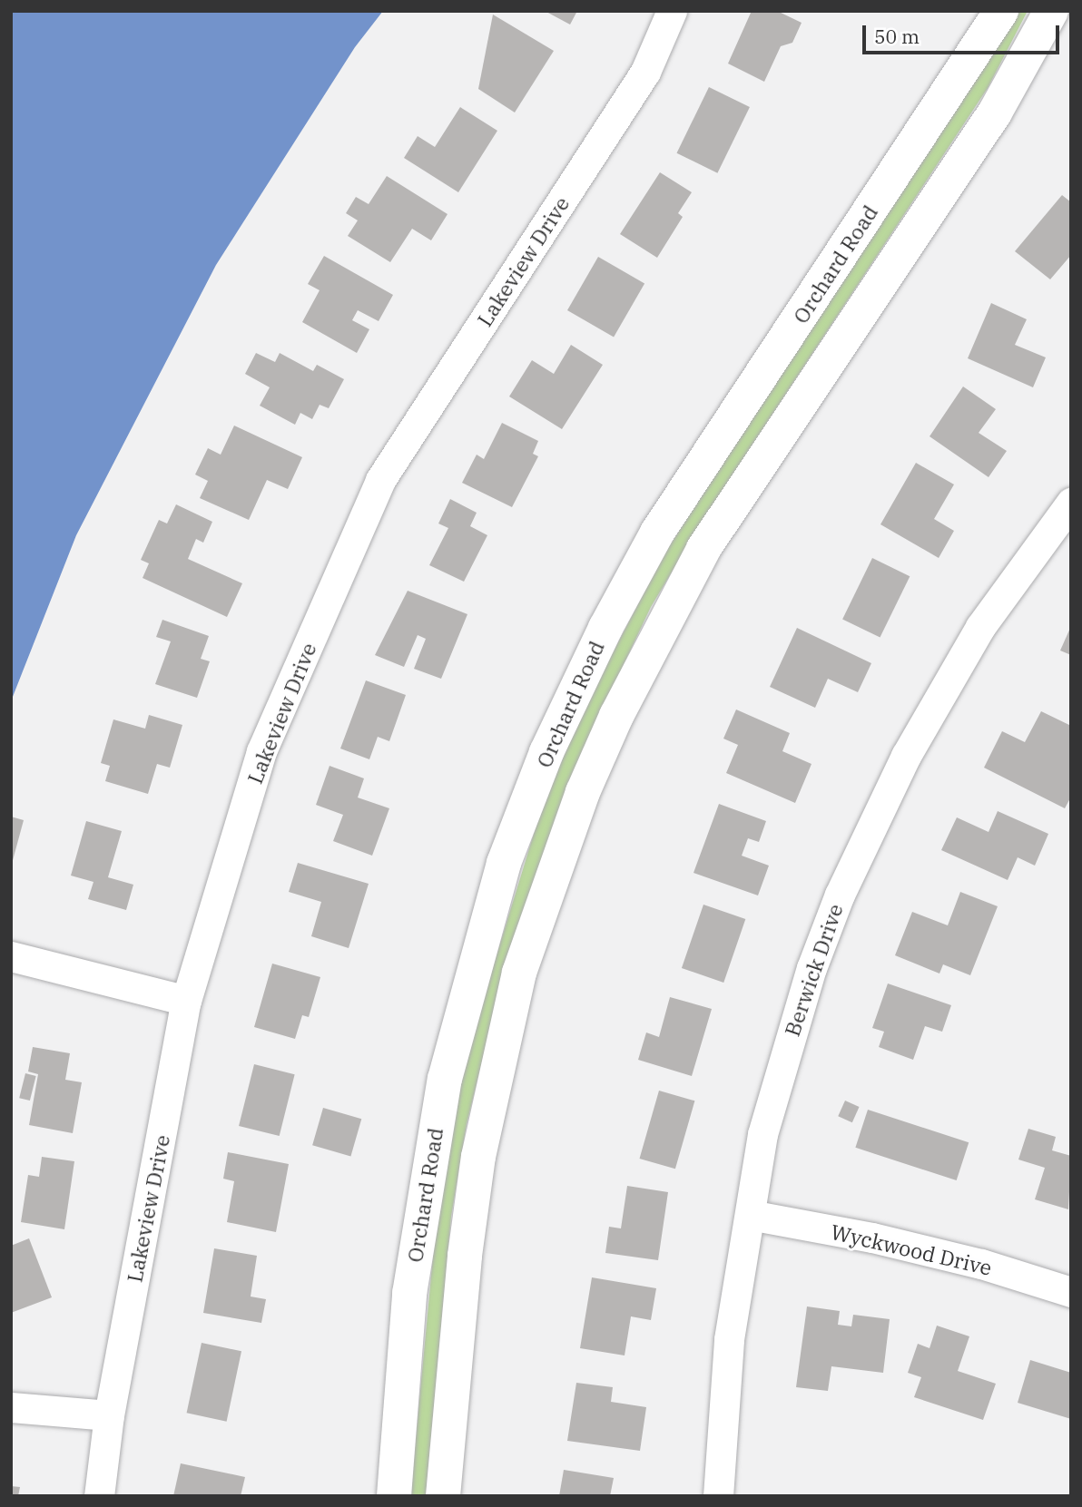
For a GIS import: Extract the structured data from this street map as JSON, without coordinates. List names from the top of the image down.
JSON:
{
  "streets": {
    "main road": ["Orchard Road"],
    "street": ["Lakeview Drive", "Berwick Drive", "Wyckwood Drive"]
  },
  "crossings": [
    ["Berwick Drive", "Wyckwood Drive"]
  ],
  "scale_bar": "50 m"
}
